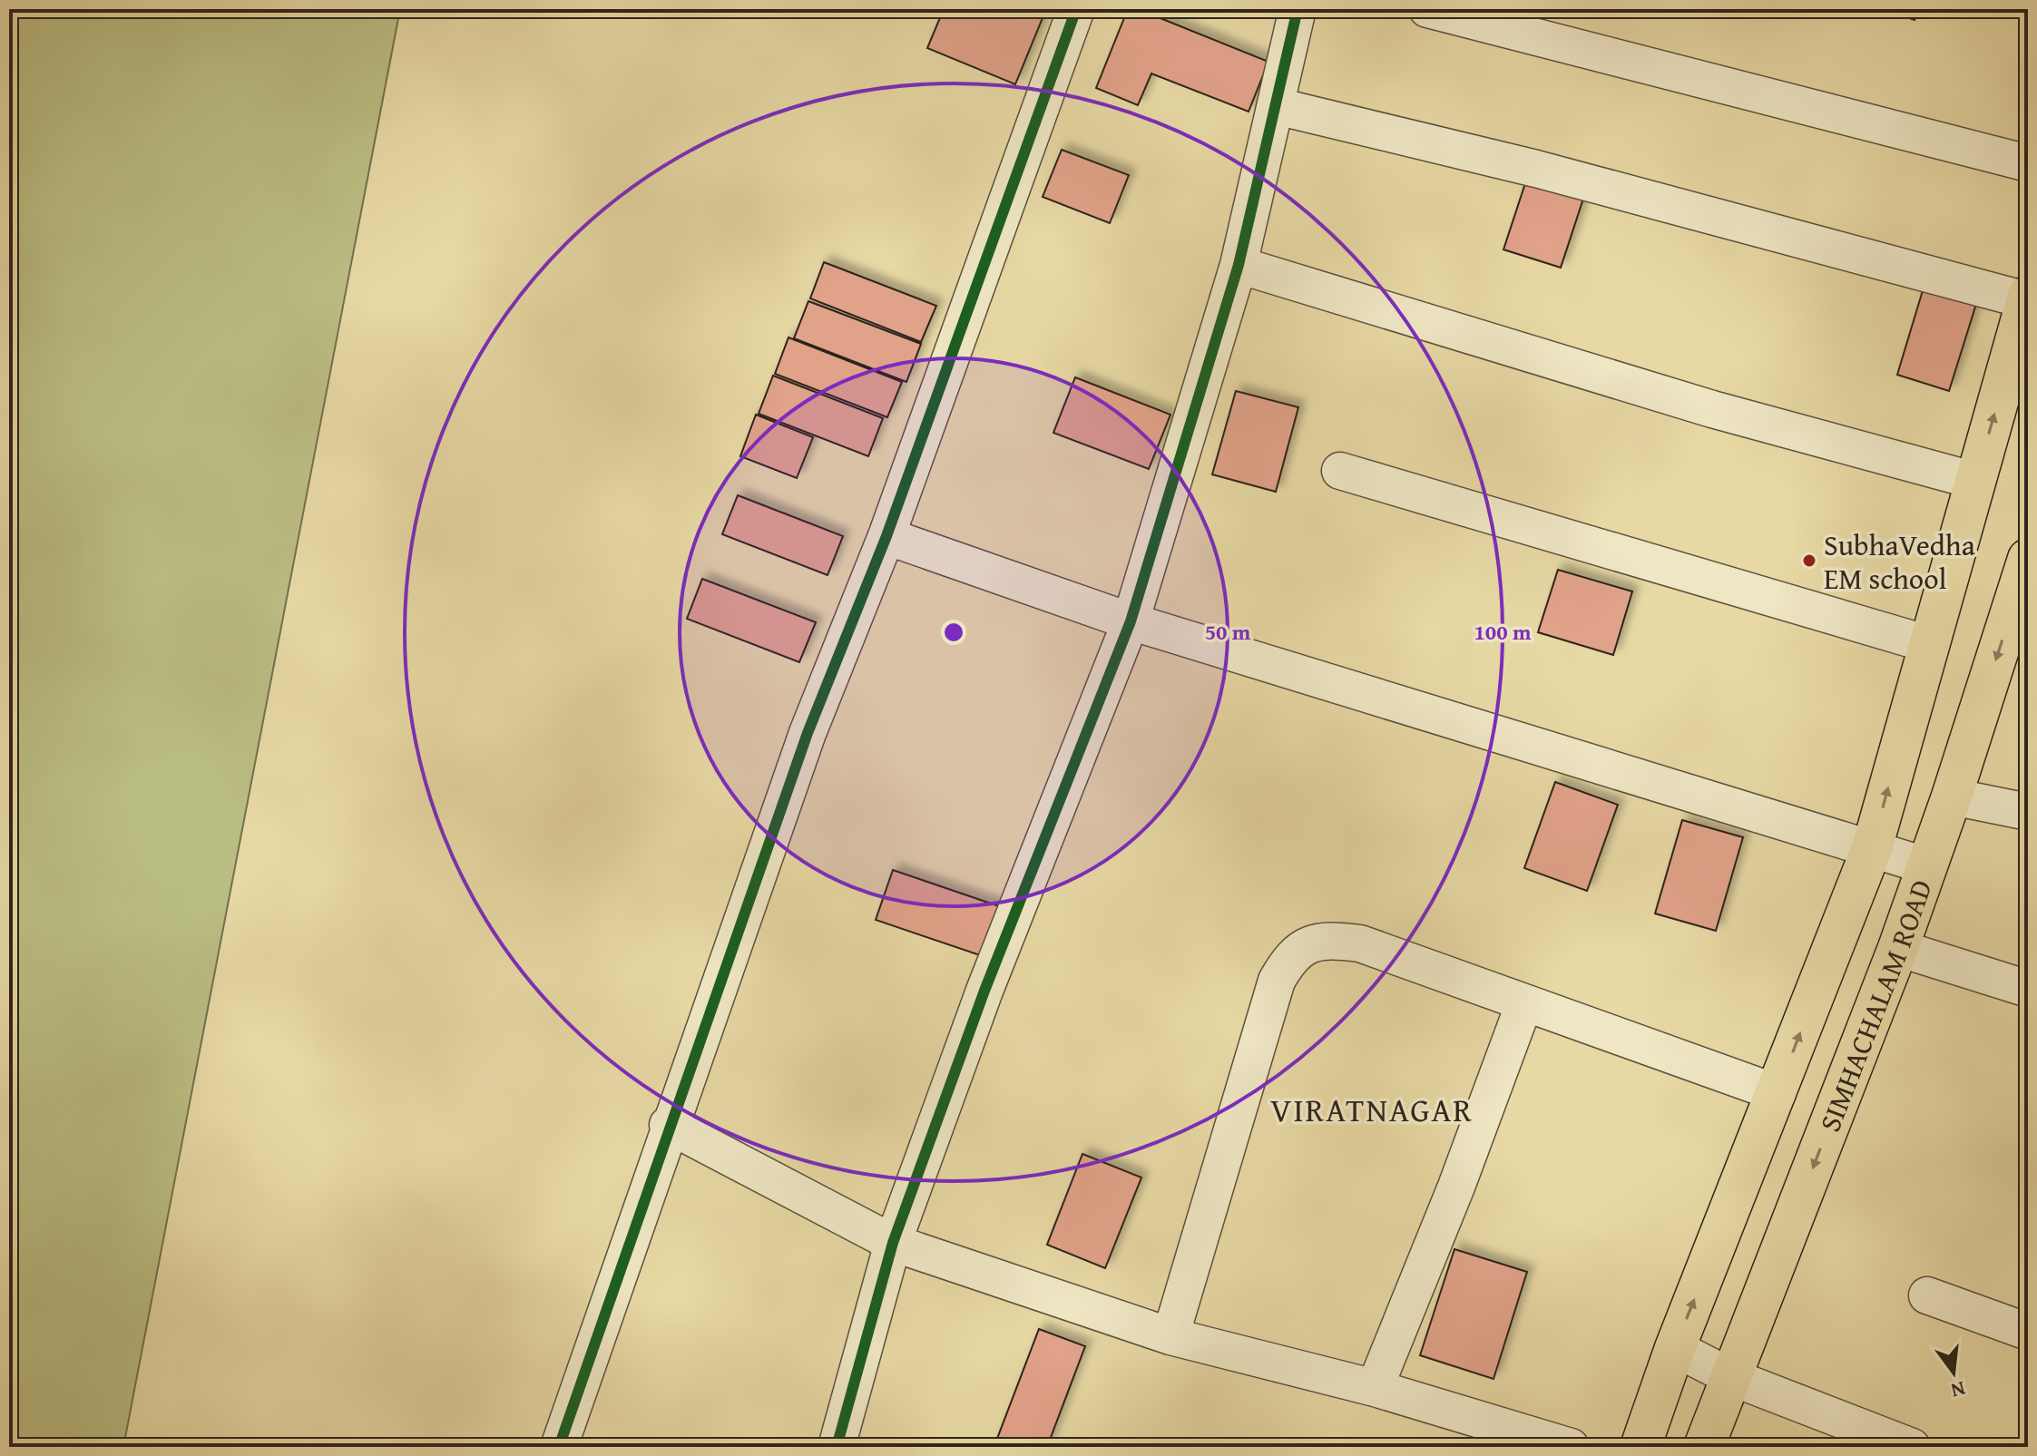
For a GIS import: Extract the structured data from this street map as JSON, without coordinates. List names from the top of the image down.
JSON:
{
  "streets": {
    "main road": ["SIMHACHALAM ROAD"]
  },
  "districts": ["VIRATNAGAR"],
  "places": ["SubhaVedha EM school"],
  "north": "bottom",
  "rings": ["50 m", "100 m"]
}
